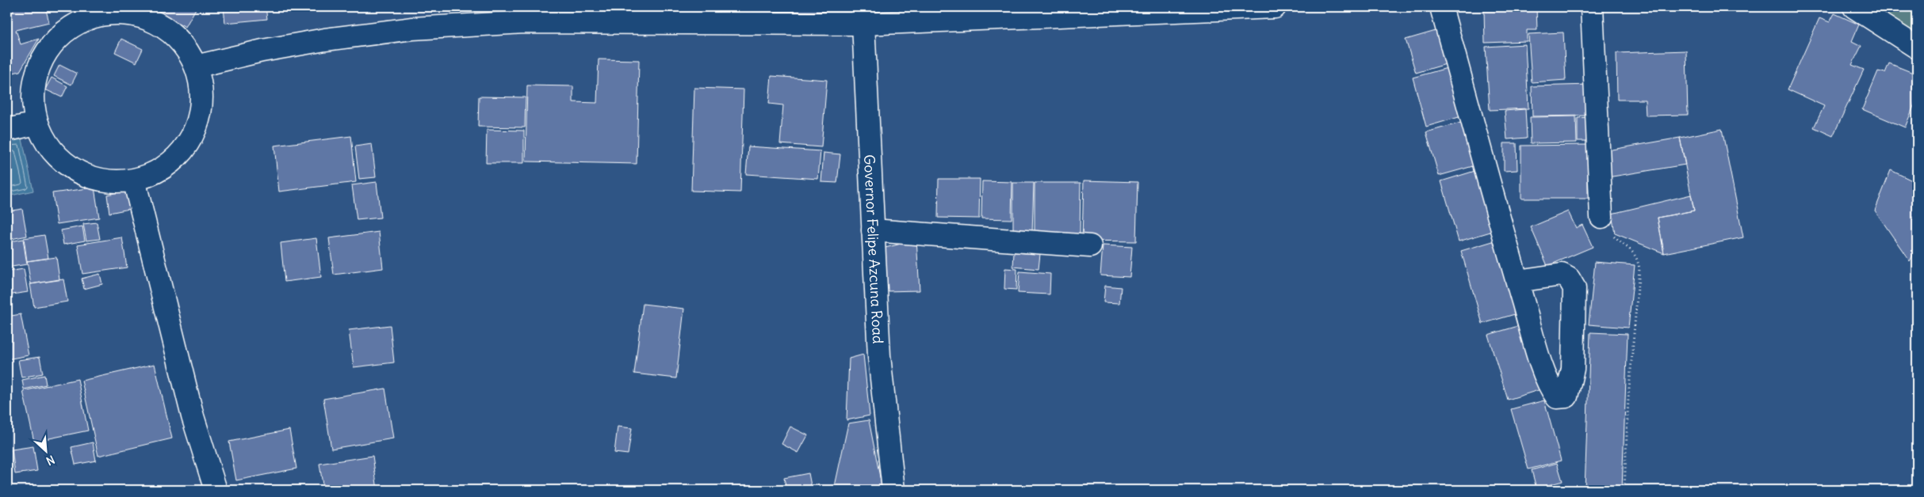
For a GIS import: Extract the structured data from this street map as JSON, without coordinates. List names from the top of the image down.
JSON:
{
  "streets": {
    "street": ["Governor Felipe Azcuna Road"]
  },
  "north": "bottom right"
}
